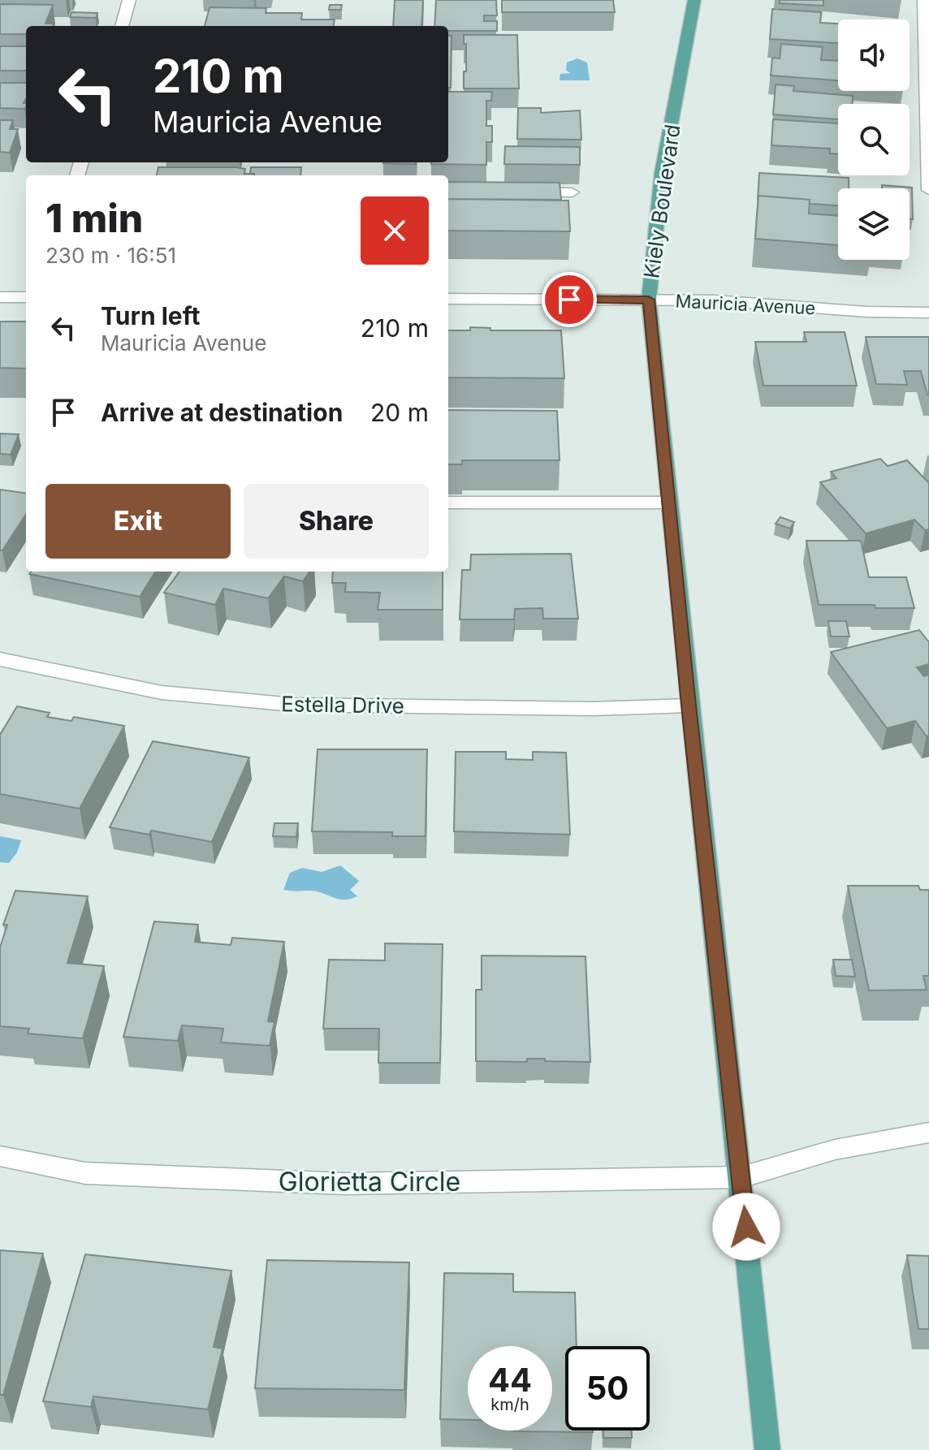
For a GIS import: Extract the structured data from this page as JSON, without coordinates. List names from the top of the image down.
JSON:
{
  "streets": {
    "main road": ["Kiely Boulevard"],
    "street": ["Mauricia Avenue", "Estella Drive", "Glorietta Circle"]
  },
  "crossings": [
    ["Kiely Boulevard", "Mauricia Avenue"],
    ["Kiely Boulevard", "Estella Drive"],
    ["Kiely Boulevard", "Glorietta Circle"]
  ],
  "page": {
    "turn": ["210 m", "Mauricia Avenue"],
    "heading": ["1 min", "230 m · 16:51"],
    "list": [
      {
        "name": "Turn left",
        "note": "Mauricia Avenue",
        "value": "210 m"
      },
      {
        "name": "Arrive at destination",
        "value": "20 m"
      }
    ],
    "buttons": ["Exit", "Share"],
    "speed": "44 km/h",
    "limit": "50"
  }
}
